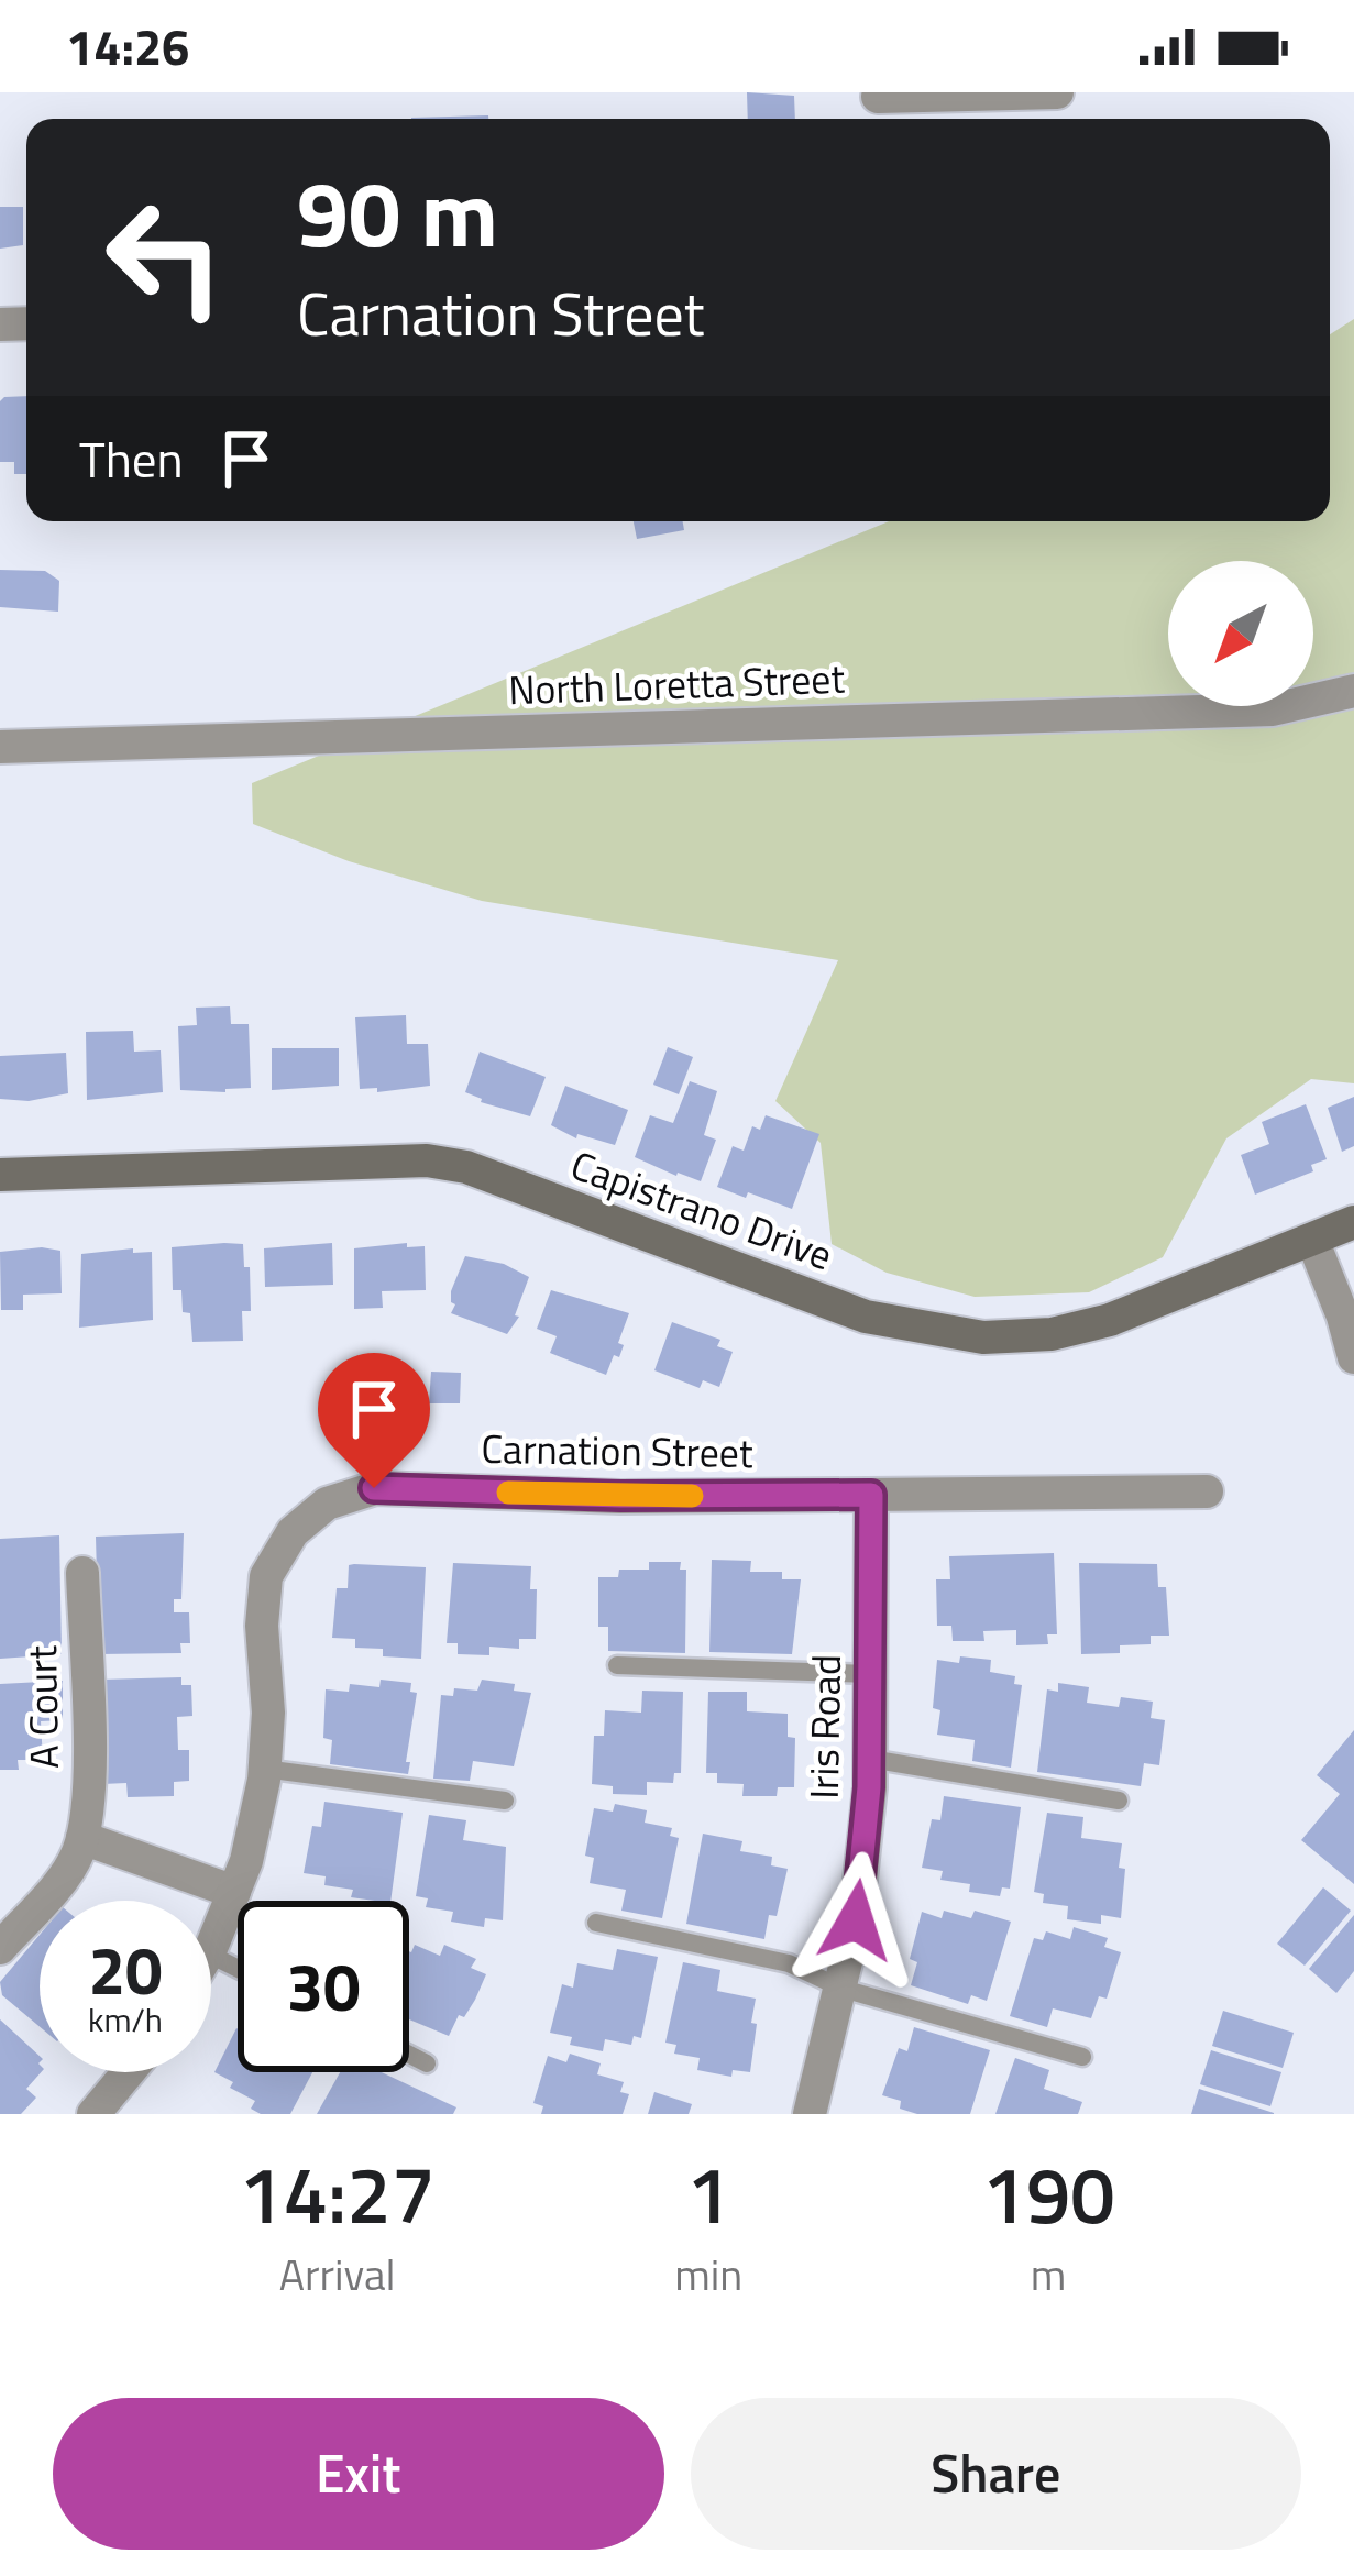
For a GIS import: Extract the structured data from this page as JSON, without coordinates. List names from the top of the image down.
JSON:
{
  "streets": {
    "street": [
      "North Loretta Street",
      "Capistrano Drive",
      "Carnation Street",
      "A Court",
      "Iris Road"
    ]
  },
  "crossings": [
    ["Carnation Street", "Iris Road"]
  ],
  "north": "bottom left",
  "page": {
    "status": "14:26",
    "turn": ["90 m", "Carnation Street"],
    "then": "Then",
    "speed": "20 km/h",
    "limit": "30",
    "eta": [
      "14:27",
      "Arrival",
      "1",
      "min",
      "190",
      "m"
    ],
    "buttons": ["Exit", "Share"]
  }
}
